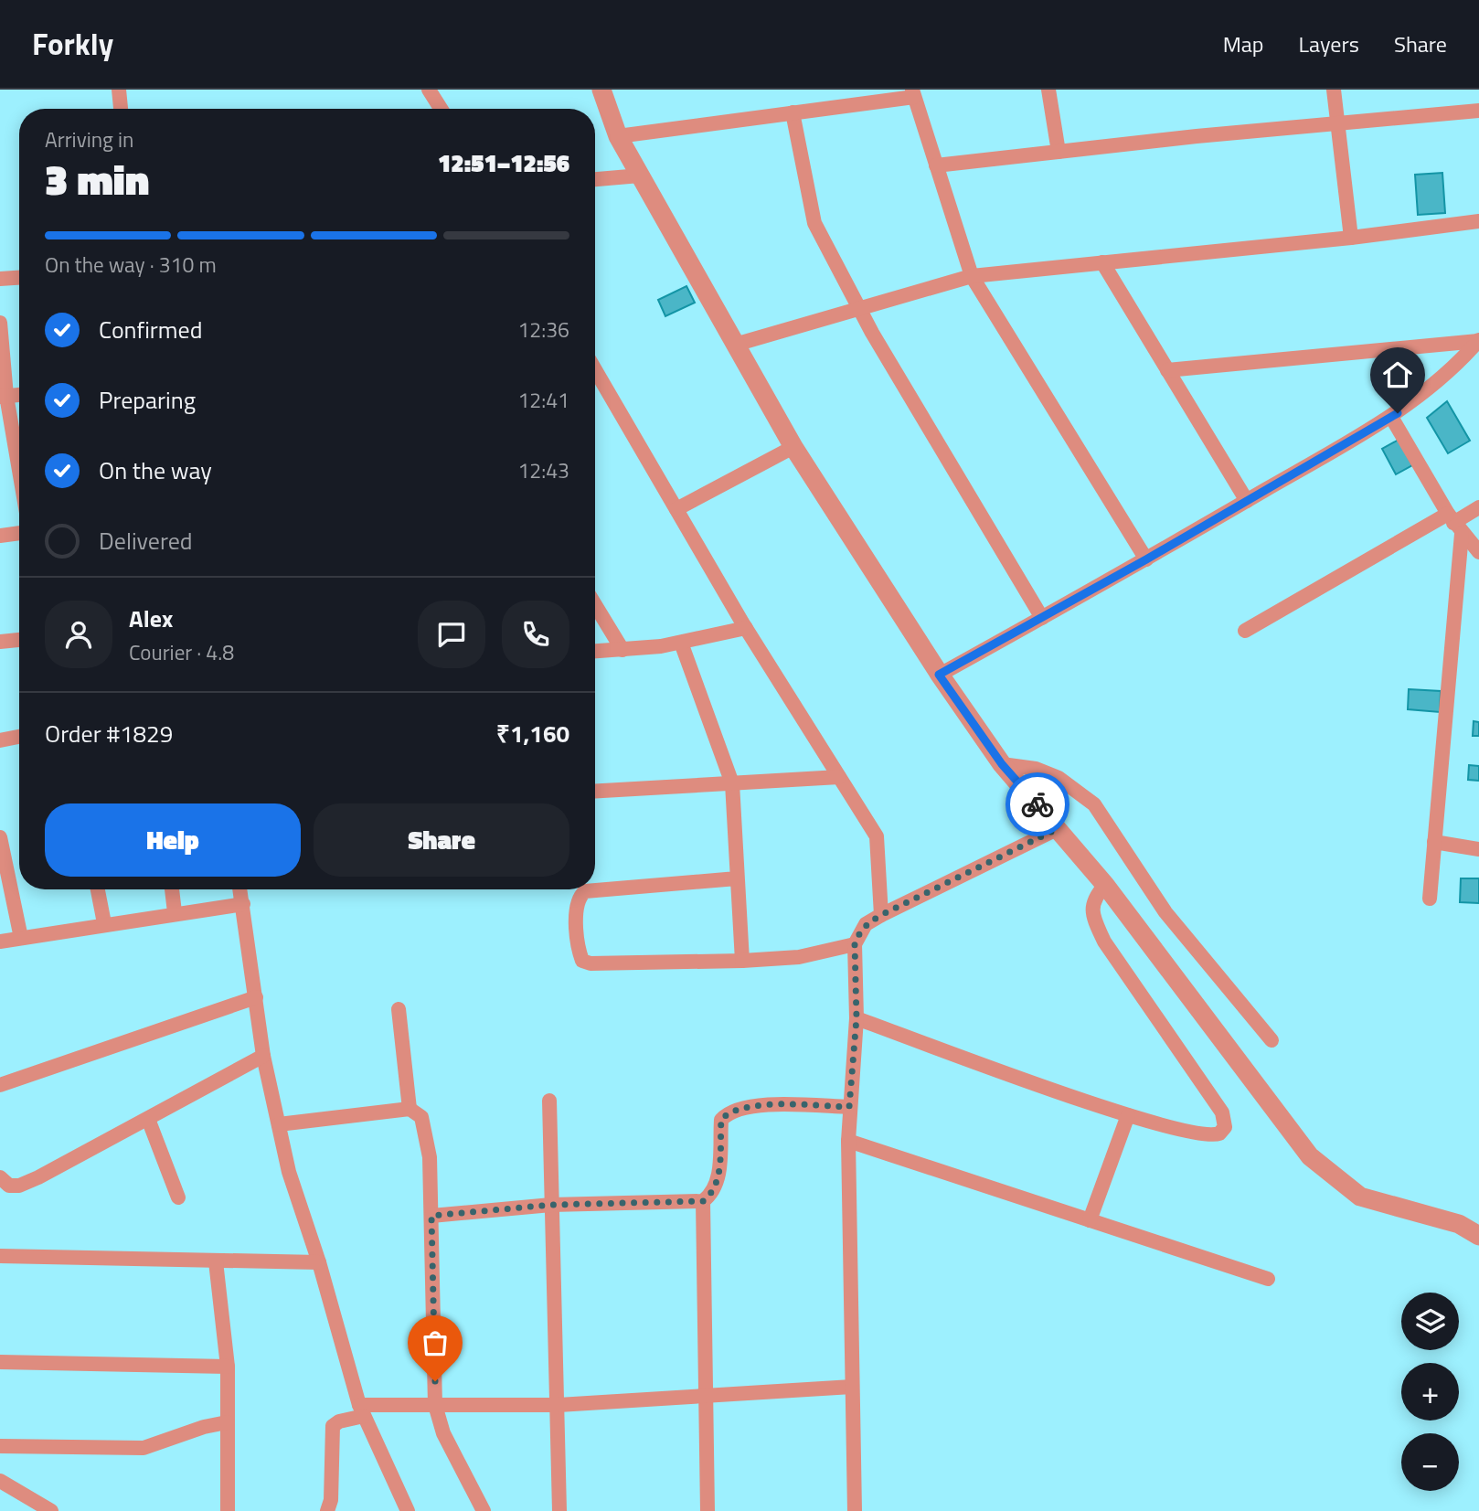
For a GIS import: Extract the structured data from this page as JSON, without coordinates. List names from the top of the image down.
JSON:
{
  "page": {
    "header": "Forkly",
    "nav": ["Map", "Layers", "Share"],
    "heading": ["3 min", "Arriving in", "12:51–12:56"],
    "panel": [
      "Alex",
      "Courier · 4.8",
      "Order #1829",
      "₹1,160"
    ],
    "bar": "On the way · 310 m",
    "list": [
      ["Confirmed", "12:36"],
      ["Preparing", "12:41"],
      ["On the way", "12:43"],
      "Delivered"
    ],
    "buttons": ["Help", "Share"],
    "map_buttons": ["+", "−"]
  }
}
